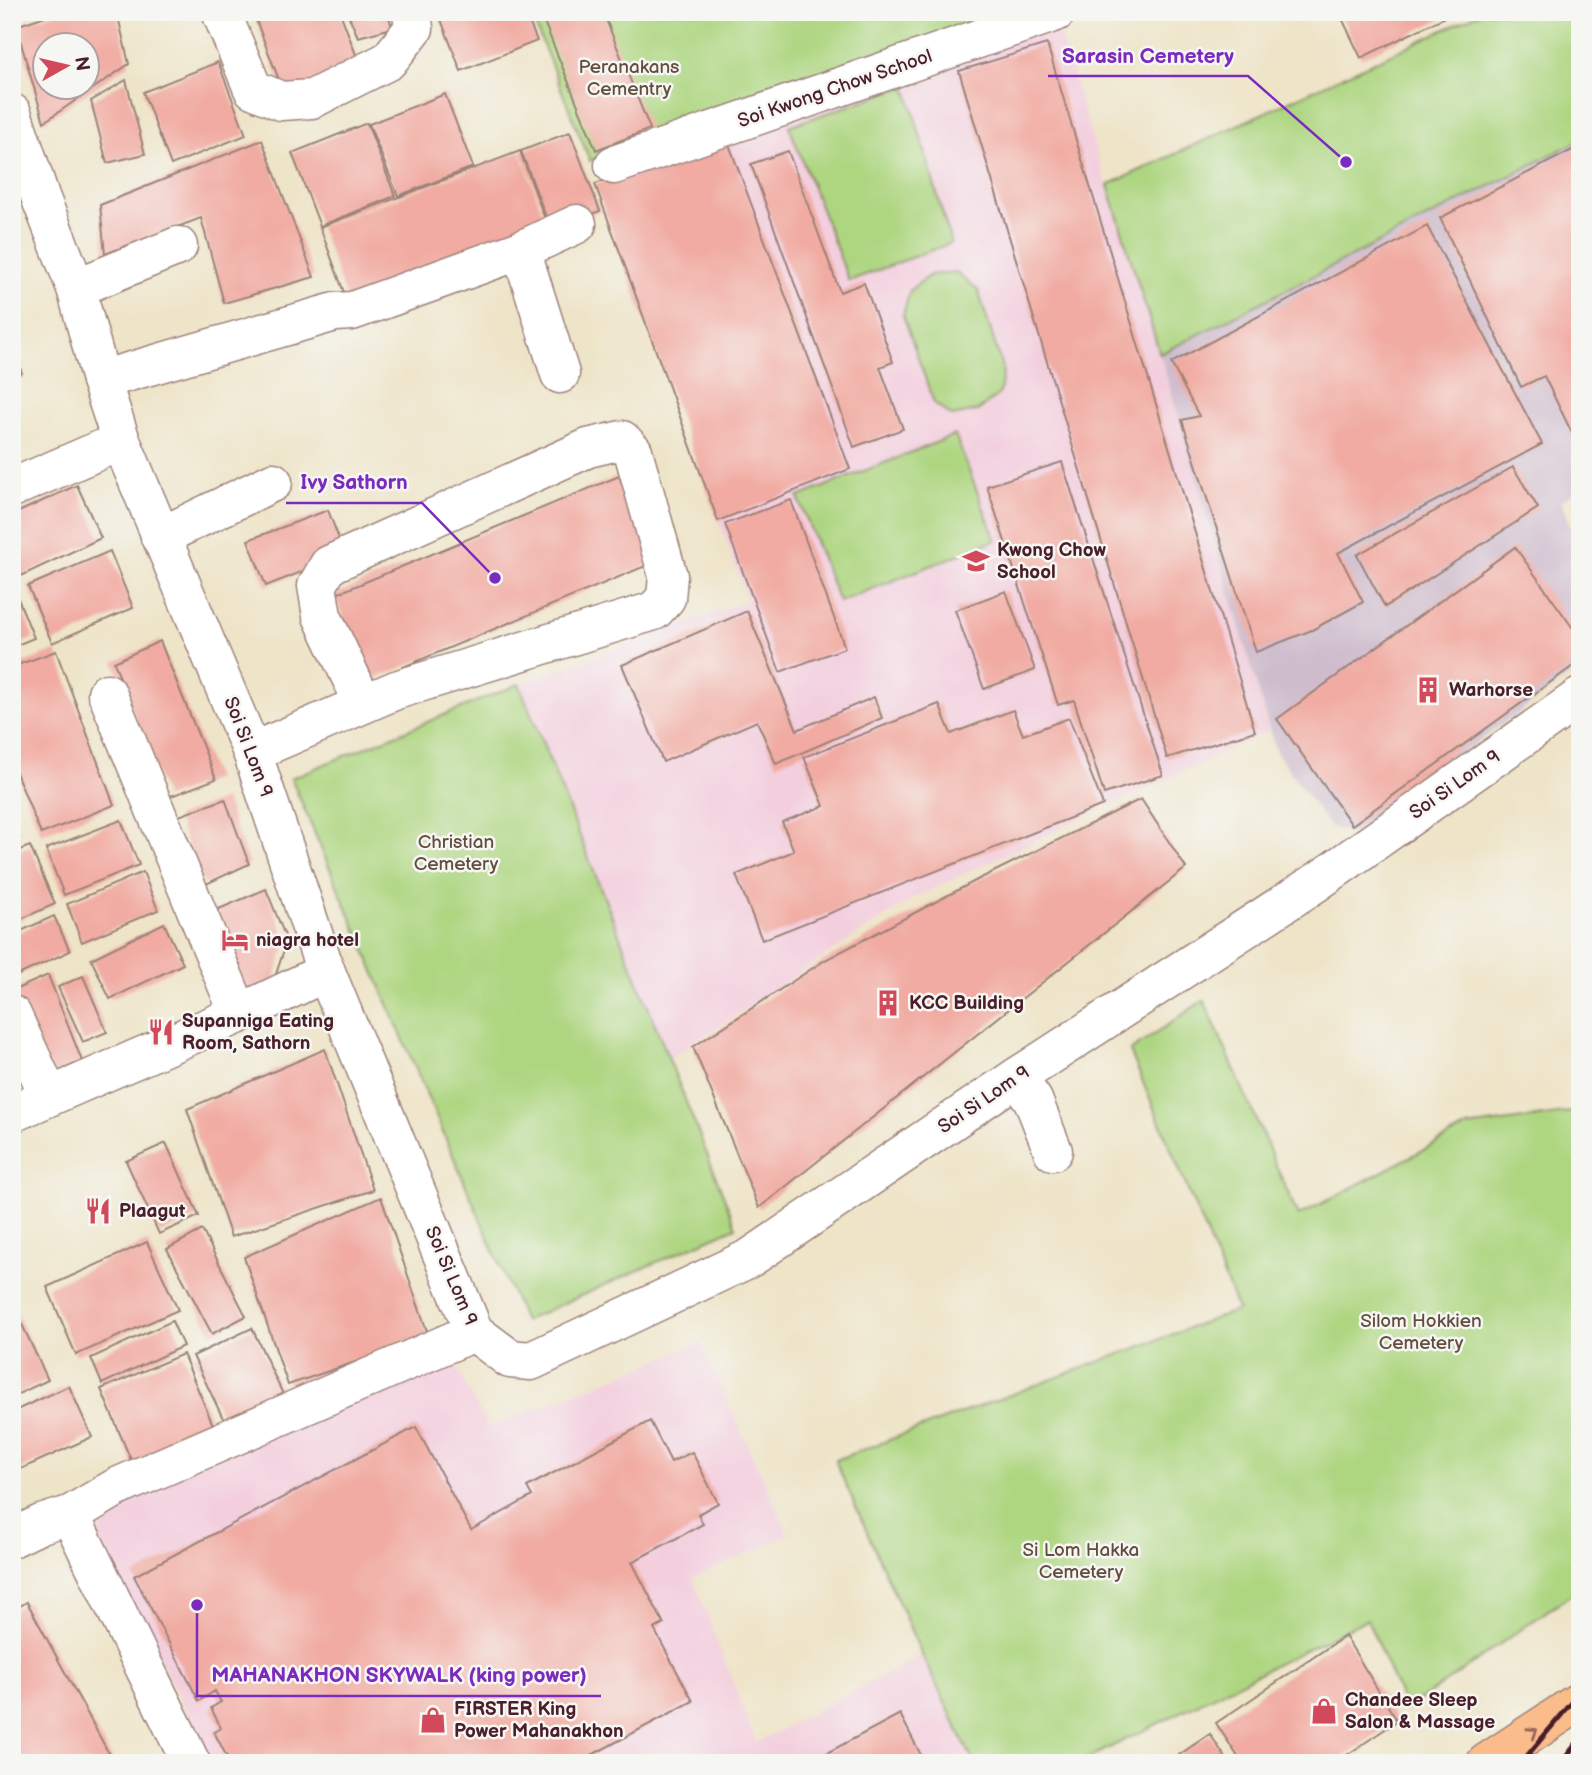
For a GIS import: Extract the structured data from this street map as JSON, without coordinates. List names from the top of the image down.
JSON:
{
  "streets": {
    "street": ["Soi Kwong Chow School", "Soi Si Lom 9"]
  },
  "parks": [
    "Peranakans Cementry",
    "Christian Cemetery",
    "Silom Hokkien Cemetery",
    "Si Lom Hakka Cemetery"
  ],
  "places": {
    "other": ["Sarasin Cemetery", "Ivy Sathorn", "MAHANAKHON SKYWALK (king power)"],
    "school or university": ["Kwong Chow School"],
    "building": ["Warhorse", "KCC Building"],
    "hotel": ["niagra hotel"],
    "restaurant": ["Supanniga Eating Room, Sathorn", "Plaagut"],
    "shop": ["Chandee Sleep Salon & Massage", "FIRSTER King Power Mahanakhon"]
  },
  "north": "right"
}
